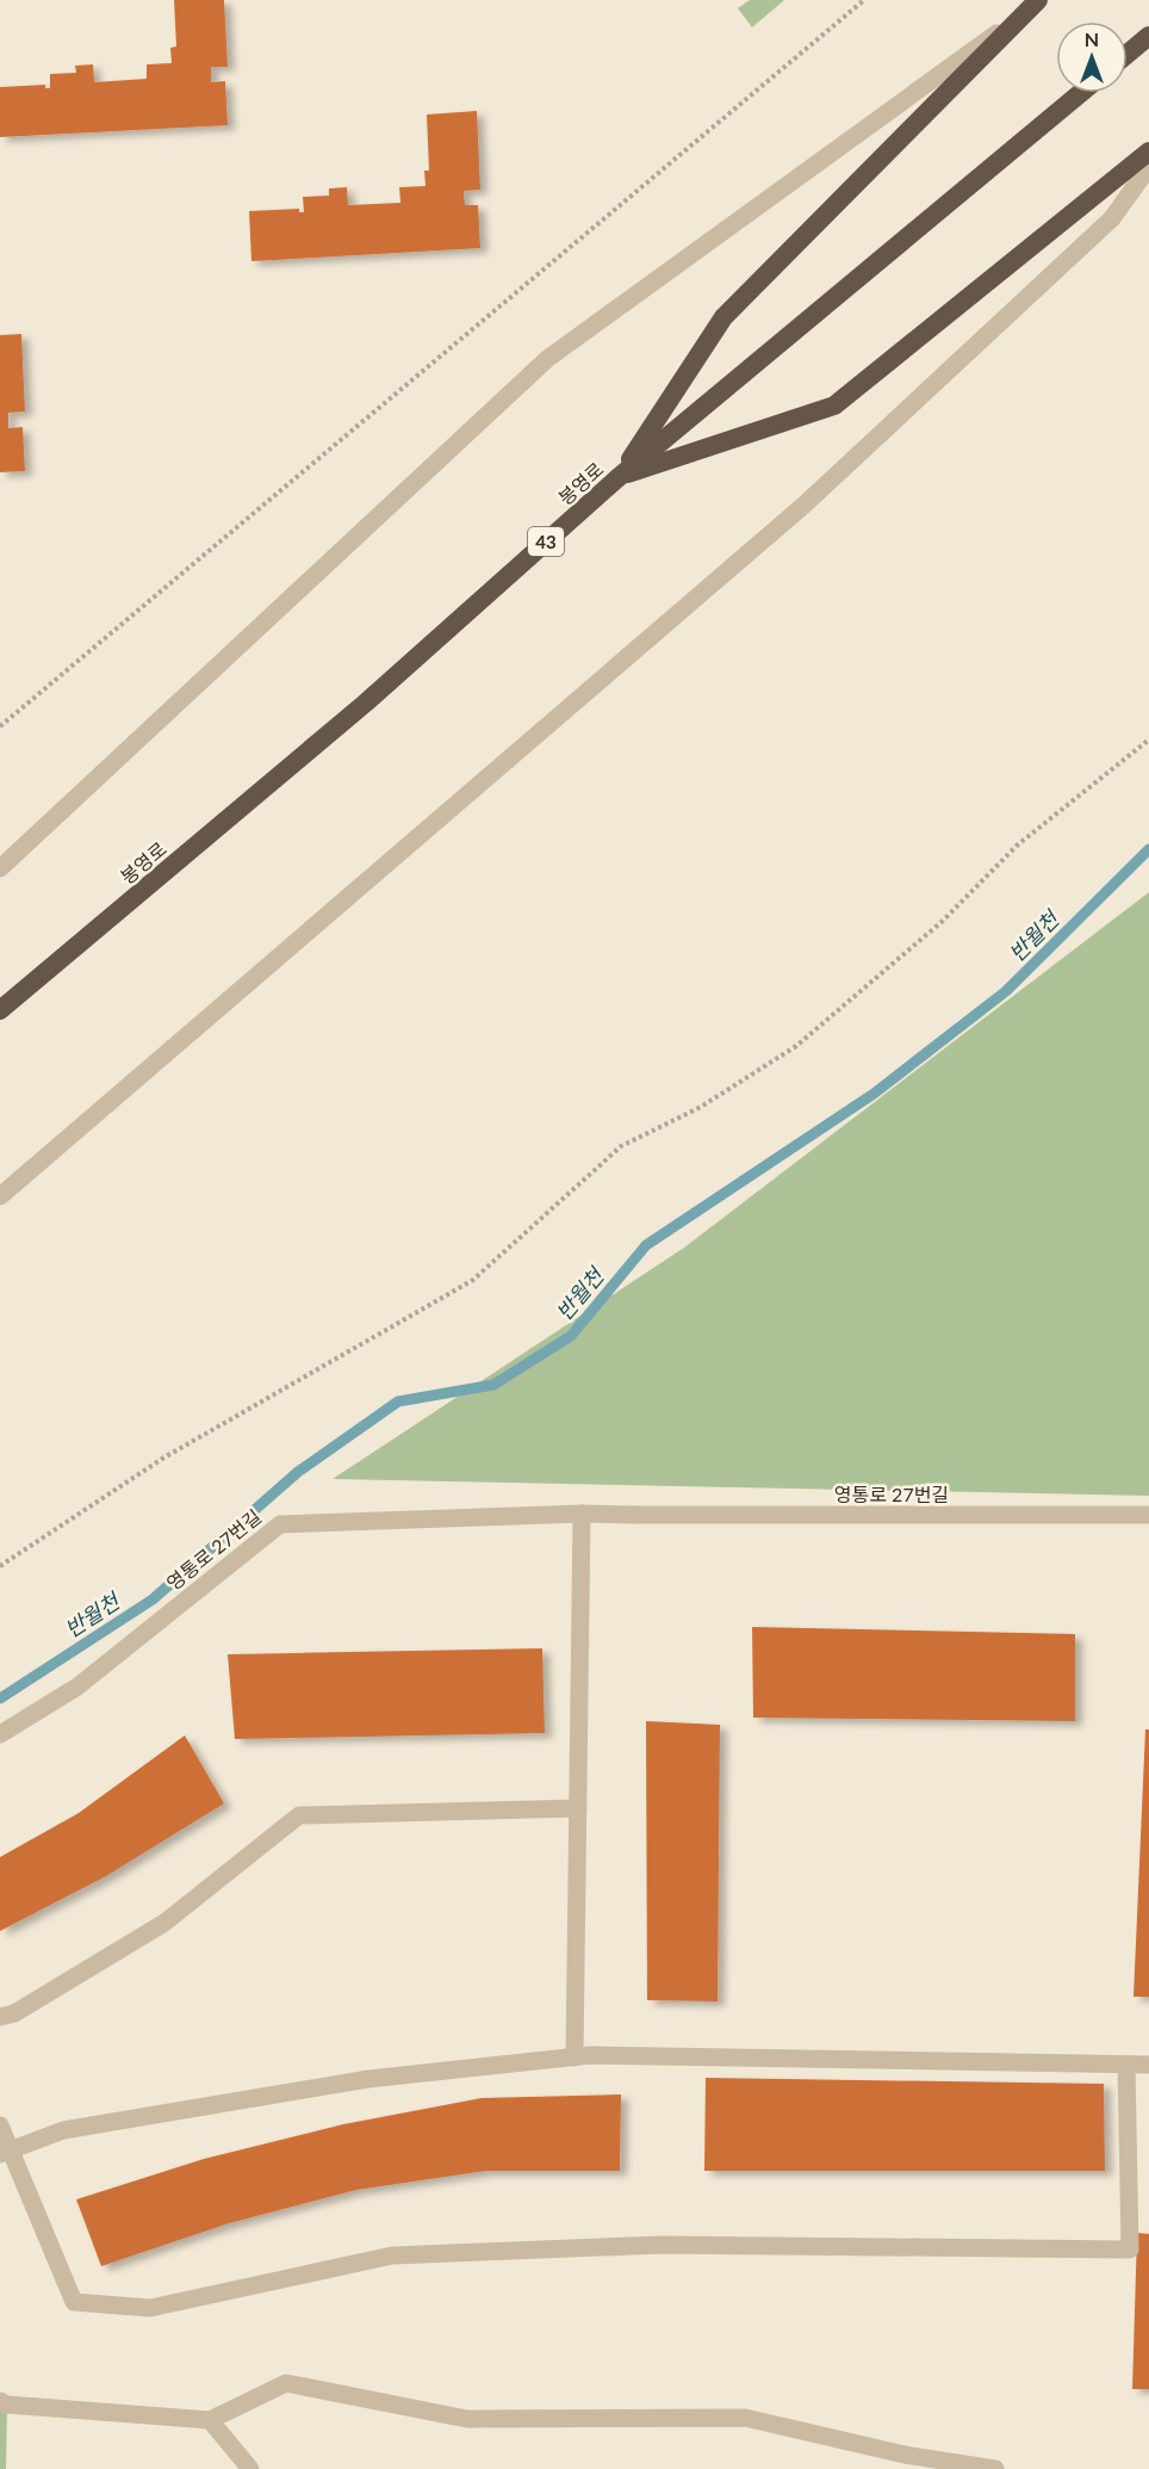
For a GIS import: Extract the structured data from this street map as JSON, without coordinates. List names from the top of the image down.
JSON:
{
  "streets": {
    "highway": ["봉영로", "43"],
    "street": ["영통로 27번길"]
  },
  "water": ["반월천"],
  "north": "top"
}
